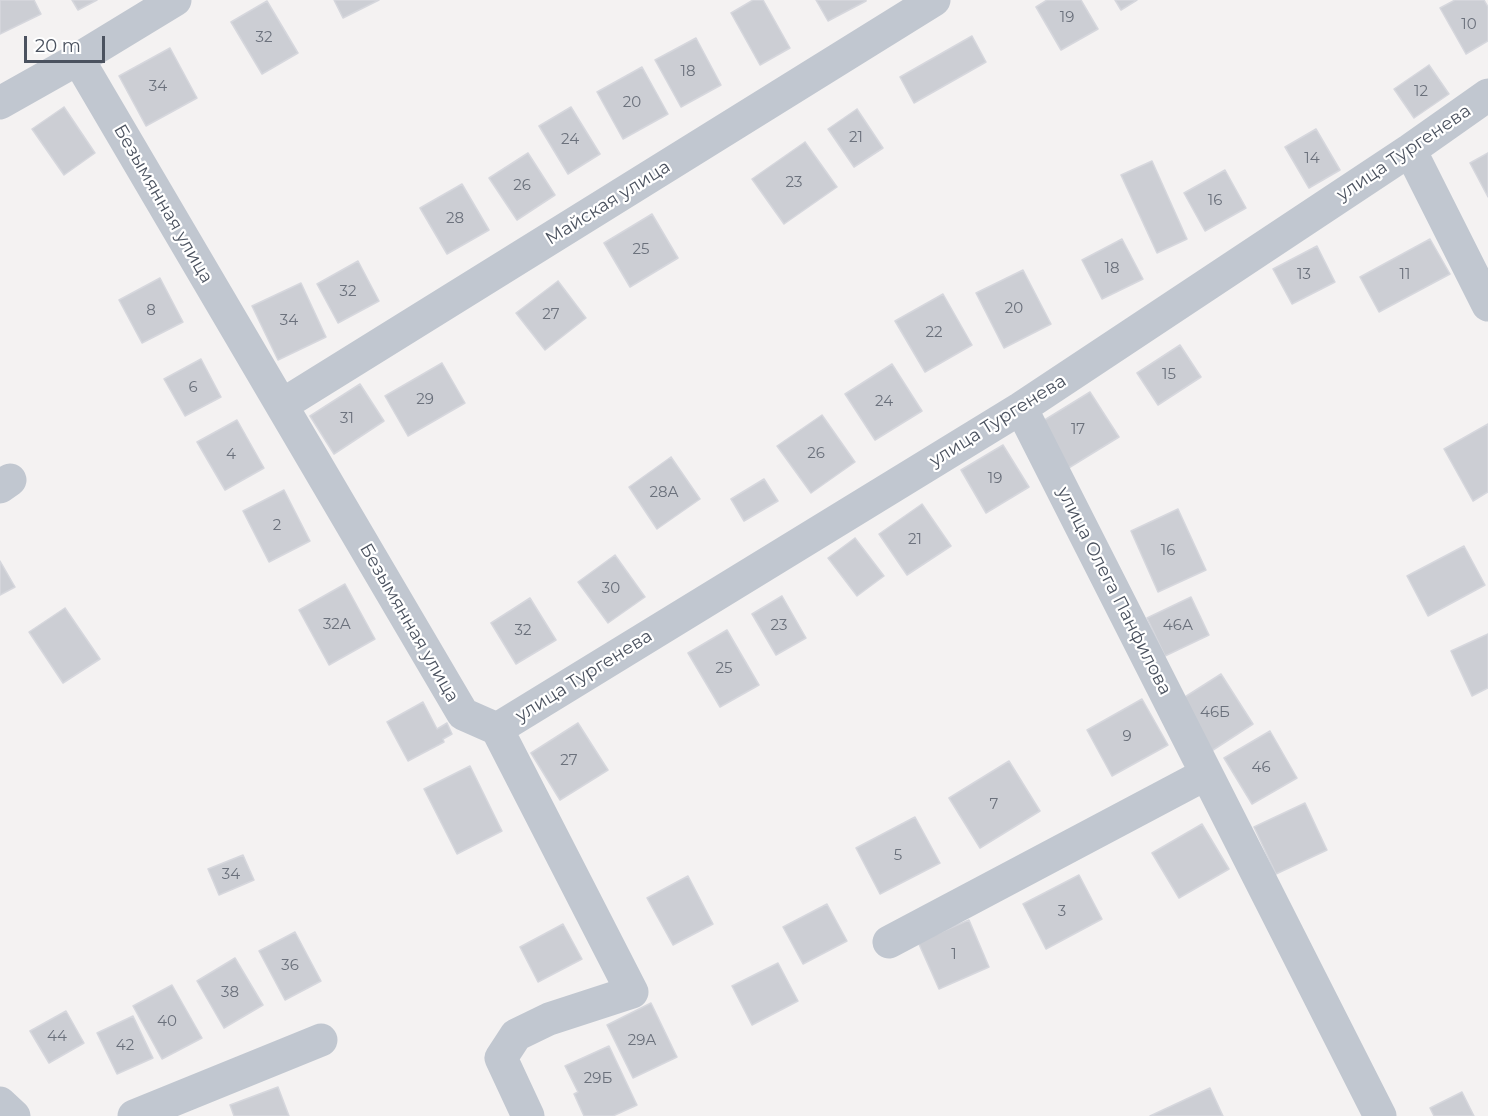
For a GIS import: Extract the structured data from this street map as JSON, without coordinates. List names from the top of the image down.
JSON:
{
  "streets": {
    "street": [
      "улица Тургенева",
      "Майская улица",
      "Безымянная улица",
      "улица Олега Панфилова"
    ]
  },
  "crossings": [
    ["улица Тургенева", "Безымянная улица"],
    ["улица Тургенева", "улица Олега Панфилова"],
    ["Майская улица", "Безымянная улица"]
  ],
  "house_numbers": [
    "19",
    "10",
    "32",
    "18",
    "34",
    "12",
    "20",
    "21",
    "24",
    "14",
    "23",
    "26",
    "16",
    "28",
    "25",
    "18",
    "13",
    "11",
    "32",
    "20",
    "8",
    "27",
    "34",
    "22",
    "15",
    "6",
    "29",
    "24",
    "31",
    "17",
    "26",
    "4",
    "19",
    "28А",
    "2",
    "21",
    "16",
    "30",
    "32А",
    "23",
    "46А",
    "32",
    "25",
    "46Б",
    "9",
    "27",
    "46",
    "7",
    "5",
    "34",
    "3",
    "1",
    "36",
    "38",
    "40",
    "44",
    "29А",
    "42",
    "29Б"
  ],
  "scale_bar": "20 m"
}
